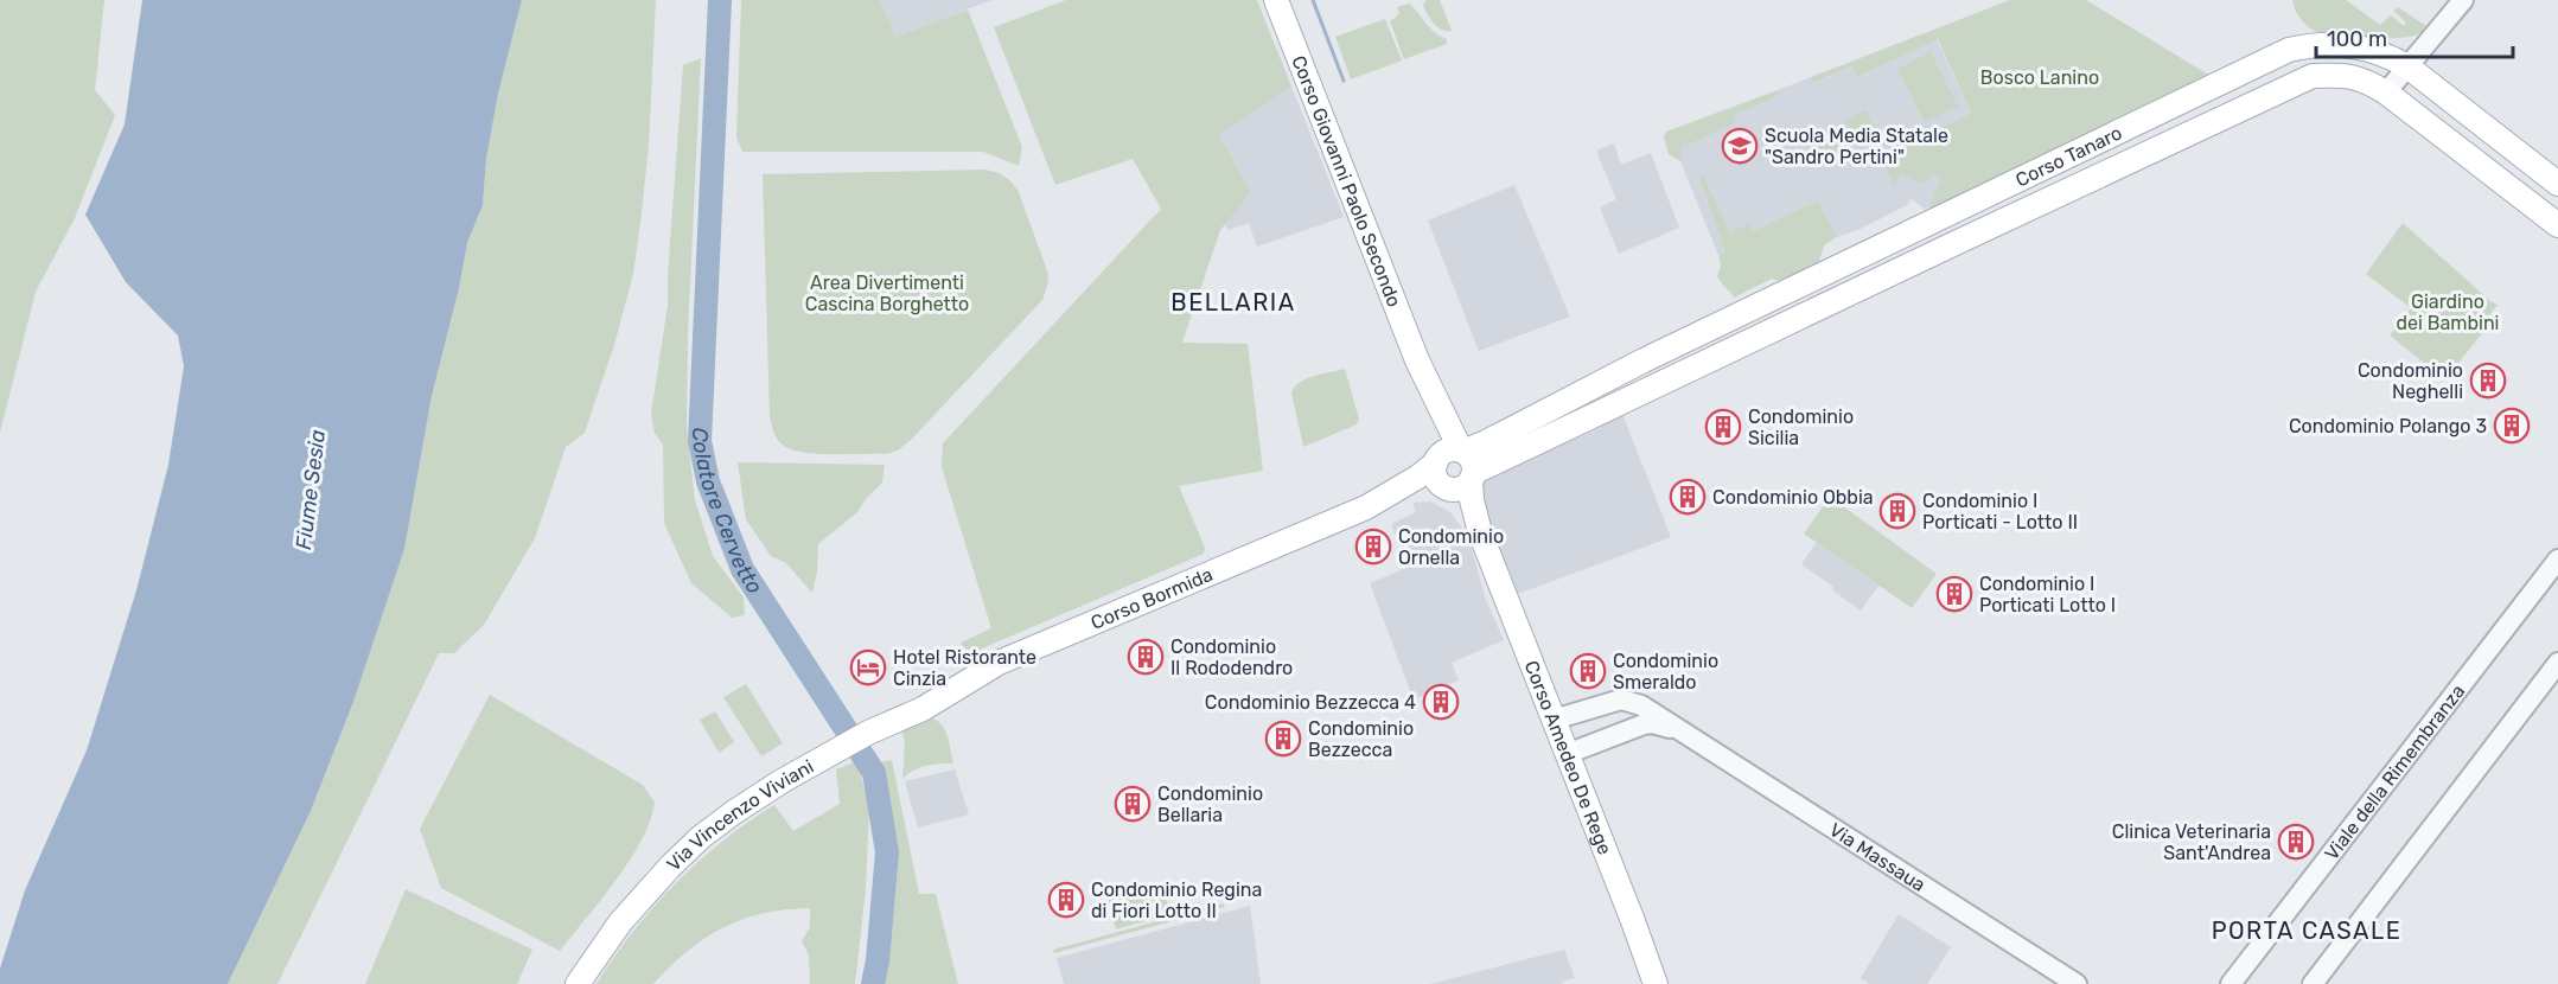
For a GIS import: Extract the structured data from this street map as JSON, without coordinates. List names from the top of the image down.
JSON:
{
  "streets": {
    "main road": [
      "Corso Tanaro",
      "Corso Giovanni Paolo Secondo",
      "Corso Bormida",
      "Corso Amedeo De Rege",
      "Via Vincenzo Viviani"
    ],
    "street": ["Viale della Rimembranza", "Via Massaua"]
  },
  "crossings": [
    ["Corso Tanaro", "Corso Bormida"],
    ["Corso Giovanni Paolo Secondo", "Corso Bormida"],
    ["Corso Bormida", "Corso Amedeo De Rege"],
    ["Corso Bormida", "Via Vincenzo Viviani"],
    ["Corso Amedeo De Rege", "Via Massaua"]
  ],
  "districts": ["BELLARIA", "PORTA CASALE"],
  "water": ["Fiume Sesia", "Colatore Cervetto"],
  "parks": ["Bosco Lanino", "Area Divertimenti Cascina Borghetto", "Giardino dei Bambini"],
  "places": {
    "school or university": ["Scuola Media Statale \"Sandro Pertini\""],
    "building": [
      "Condominio Neghelli",
      "Condominio Polango 3",
      "Condominio Sicilia",
      "Condominio Obbia",
      "Condominio I Porticati - Lotto II",
      "Condominio Ornella",
      "Condominio I Porticati Lotto I",
      "Condominio Il Rododendro",
      "Condominio Smeraldo",
      "Condominio Bezzecca 4",
      "Condominio Bezzecca",
      "Condominio Bellaria",
      "Clinica Veterinaria Sant'Andrea",
      "Condominio Regina di Fiori Lotto II"
    ],
    "hotel": ["Hotel Ristorante Cinzia"]
  },
  "scale_bar": "100 m"
}
